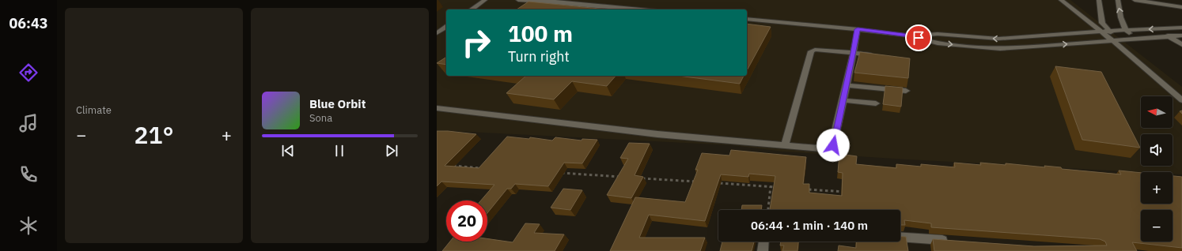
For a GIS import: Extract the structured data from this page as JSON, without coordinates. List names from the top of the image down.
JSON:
{
  "north": "left",
  "page": {
    "tabs": "06:43",
    "tile": "Climate",
    "turn": ["100 m", "Turn right"],
    "song": ["Blue Orbit", "Sona"],
    "map_buttons": ["+", "−"],
    "heat": ["−", "21°", "+"],
    "limit": "20",
    "trip": "06:44 · 1 min · 140 m"
  }
}
